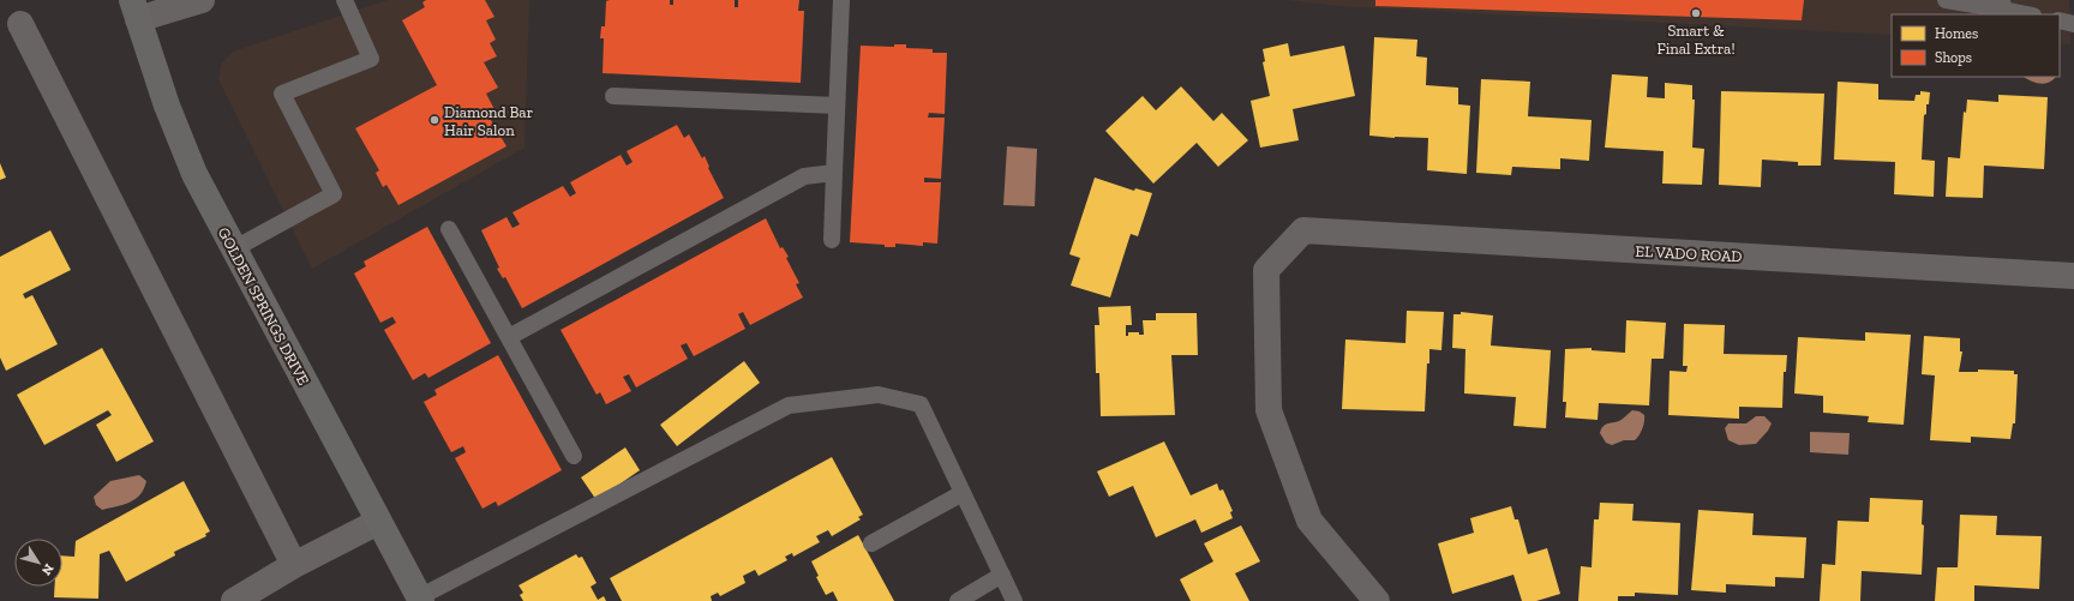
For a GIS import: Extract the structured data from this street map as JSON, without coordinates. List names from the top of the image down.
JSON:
{
  "streets": {
    "main road": ["GOLDEN SPRINGS DRIVE"],
    "street": ["EL VADO ROAD"]
  },
  "places": ["Smart & Final Extra!", "Diamond Bar Hair Salon"],
  "legend": ["Homes", "Shops"],
  "north": "bottom right"
}
